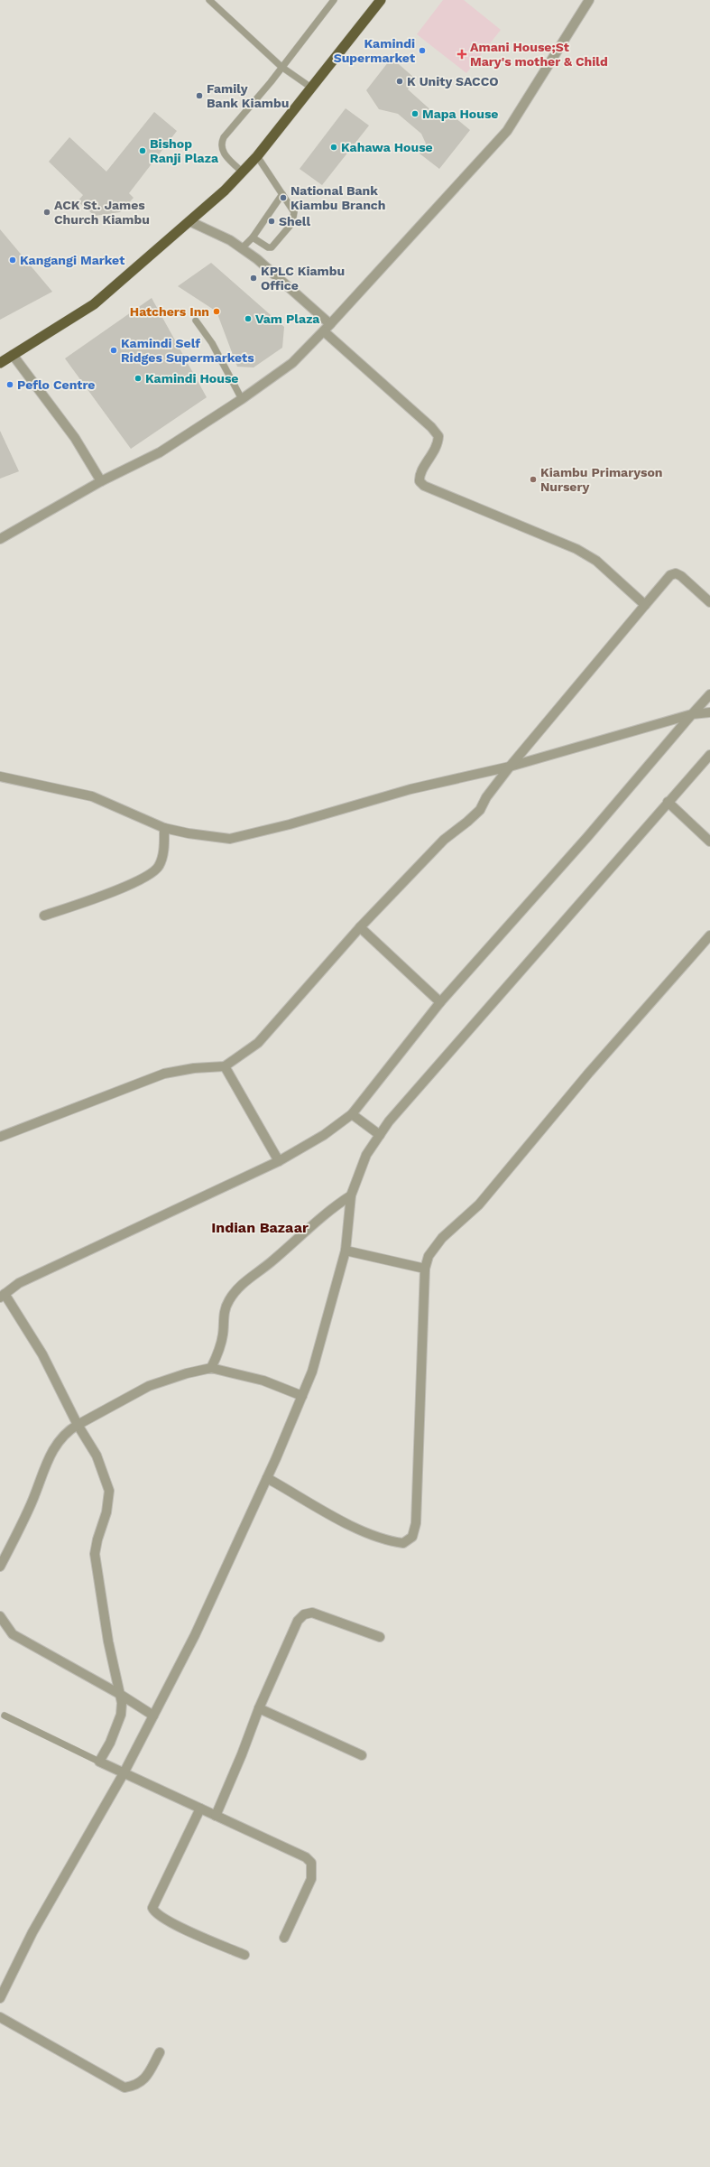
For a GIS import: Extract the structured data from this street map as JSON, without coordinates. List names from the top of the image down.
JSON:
{
  "districts": ["Indian Bazaar"],
  "places": {
    "other": [
      "Kamindi Supermarket",
      "K Unity SACCO",
      "Family Bank Kiambu",
      "Mapa House",
      "Kahawa House",
      "Bishop Ranji Plaza",
      "National Bank Kiambu Branch",
      "ACK St. James Church Kiambu",
      "Shell",
      "Kangangi Market",
      "KPLC Kiambu Office",
      "Hatchers Inn",
      "Vam Plaza",
      "Kamindi Self Ridges Supermarkets",
      "Kamindi House",
      "Peflo Centre",
      "Kiambu Primaryson Nursery"
    ],
    "health": ["Amani House;St Mary's mother & Child"]
  }
}
